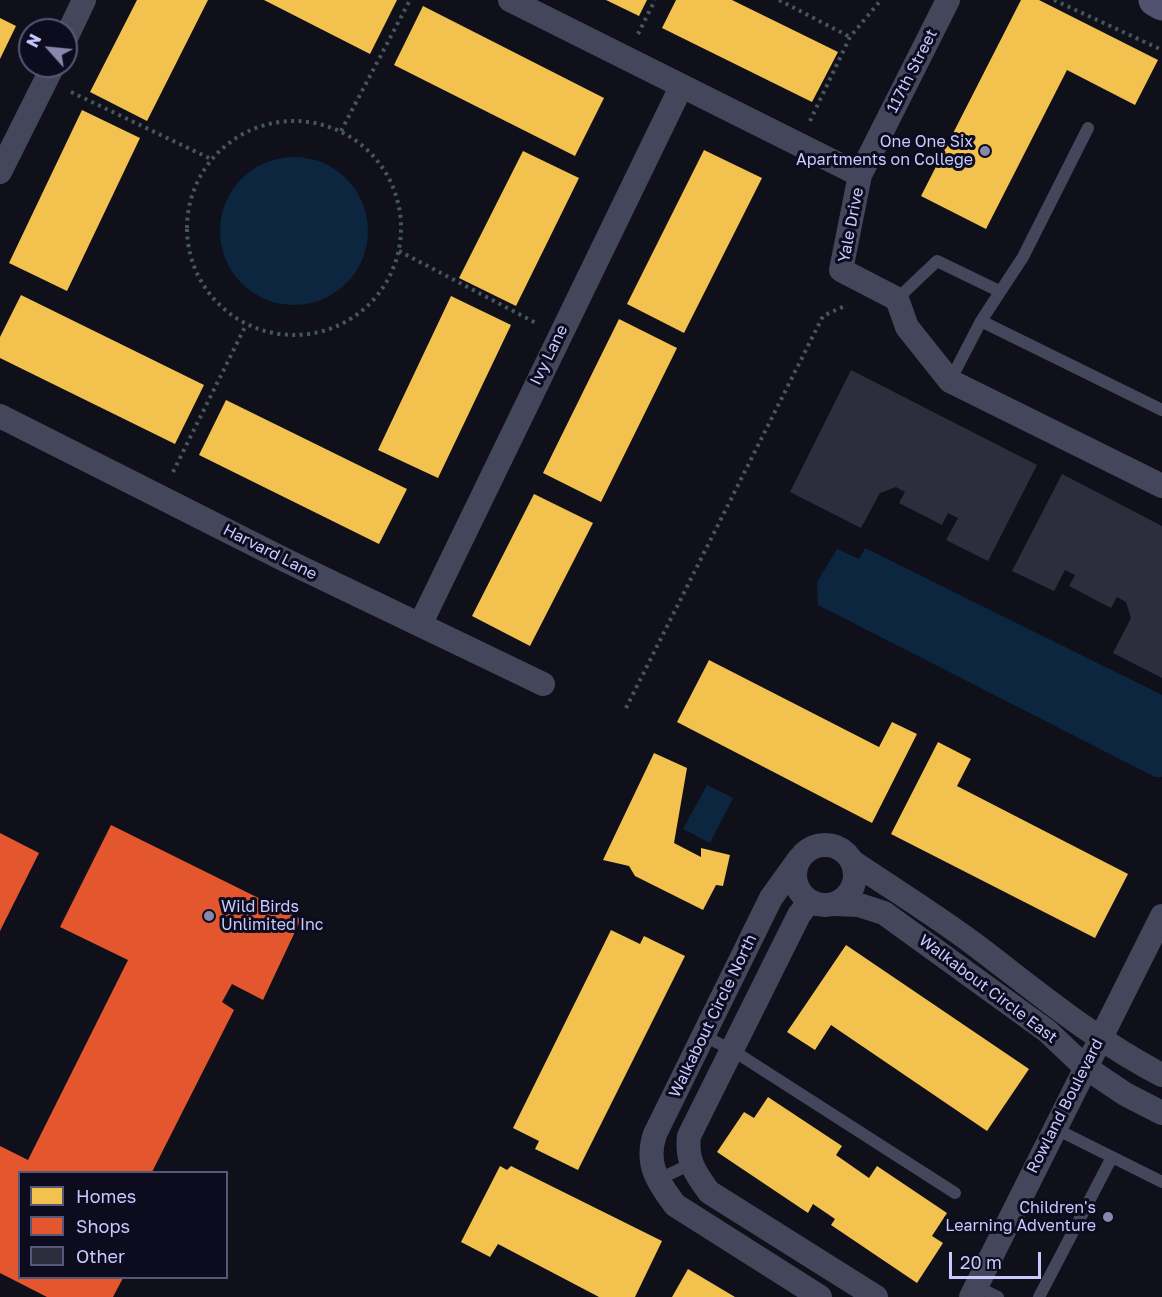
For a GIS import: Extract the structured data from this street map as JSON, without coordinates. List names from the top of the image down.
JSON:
{
  "streets": {
    "street": [
      "117th Street",
      "Yale Drive",
      "Ivy Lane",
      "Harvard Lane",
      "Walkabout Circle East",
      "Walkabout Circle North",
      "Rowland Boulevard"
    ]
  },
  "crossings": [
    ["117th Street", "Yale Drive"],
    ["Yale Drive", "Ivy Lane"],
    ["Ivy Lane", "Harvard Lane"],
    ["Walkabout Circle East", "Walkabout Circle North"],
    ["Walkabout Circle East", "Rowland Boulevard"]
  ],
  "places": ["One One Six Apartments on College", "Wild Birds Unlimited Inc", "Children's Learning Adventure"],
  "legend": ["Homes", "Shops", "Other"],
  "scale_bar": "20 m",
  "north": "top left"
}
